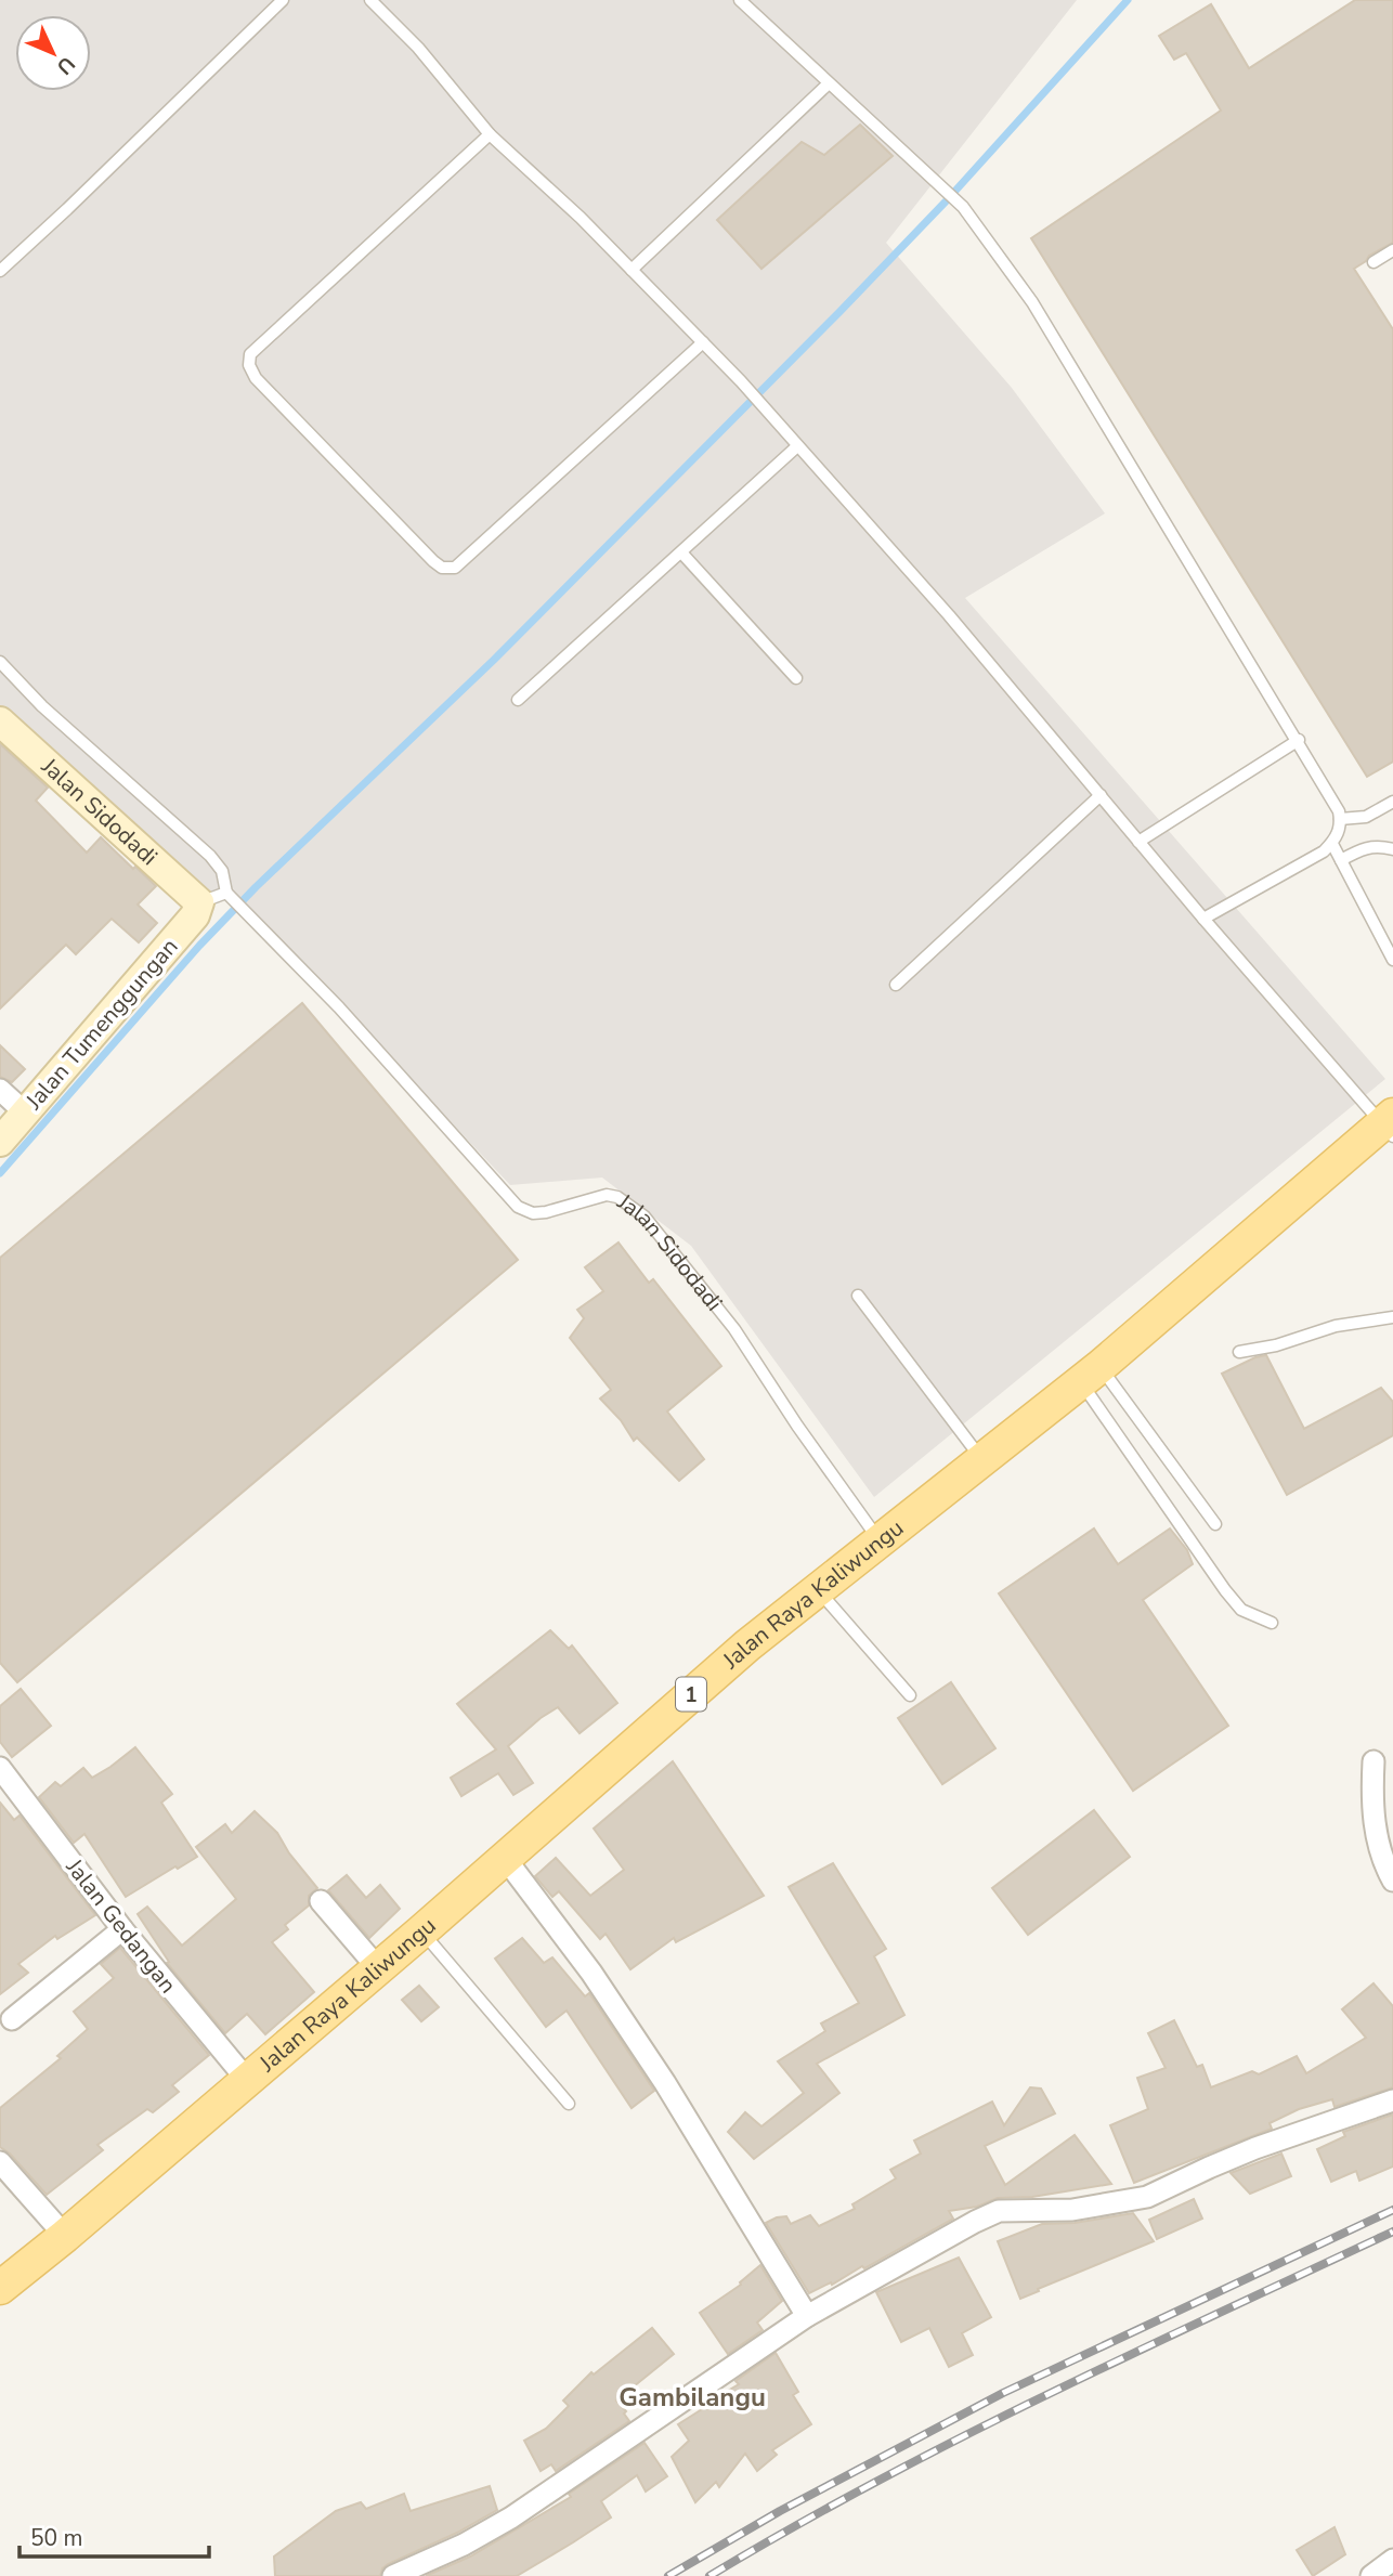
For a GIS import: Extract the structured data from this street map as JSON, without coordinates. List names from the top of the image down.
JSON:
{
  "streets": {
    "main road": ["Jalan Raya Kaliwungu", "1"],
    "street": ["Jalan Sidodadi", "Jalan Tumenggungan", "Jalan Gedangan"]
  },
  "crossings": [
    ["Jalan Sidodadi", "Jalan Tumenggungan"],
    ["Jalan Sidodadi", "Jalan Raya Kaliwungu"],
    ["Jalan Raya Kaliwungu", "Jalan Gedangan"]
  ],
  "districts": ["Gambilangu"],
  "scale_bar": "50 m",
  "north": "bottom right"
}
